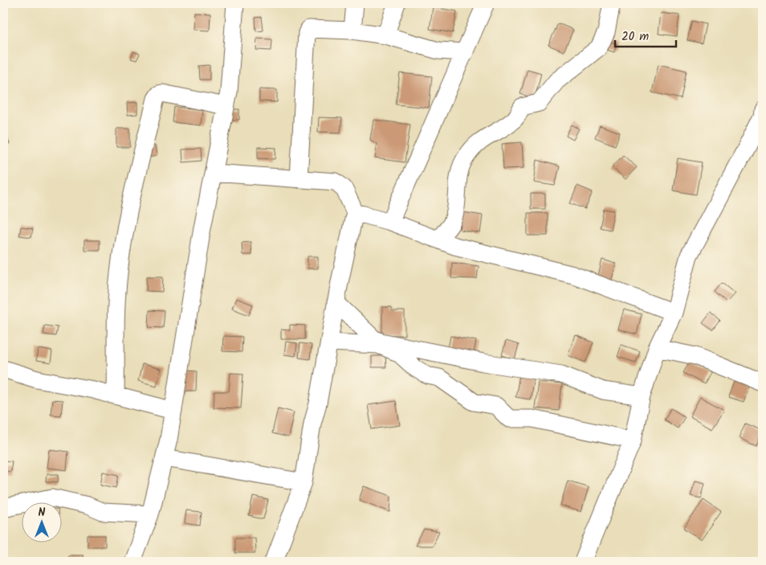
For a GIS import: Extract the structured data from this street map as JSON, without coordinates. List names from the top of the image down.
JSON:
{
  "scale_bar": "20 m",
  "north": "top"
}
